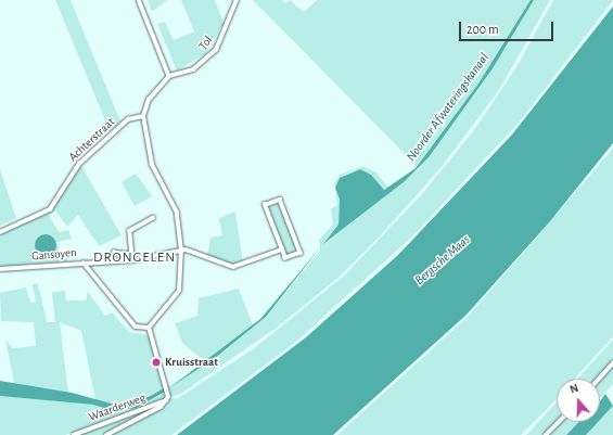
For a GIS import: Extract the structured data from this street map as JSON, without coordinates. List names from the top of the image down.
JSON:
{
  "streets": {
    "street": [
      "Tol",
      "Achterstraat",
      "Gansoyen",
      "Waarderweg"
    ]
  },
  "districts": ["DRONGELEN"],
  "water": ["Noorder Afwateringskanaal", "Bergsche Maas"],
  "places": ["Kruisstraat"],
  "scale_bar": "200 m",
  "north": "top"
}
